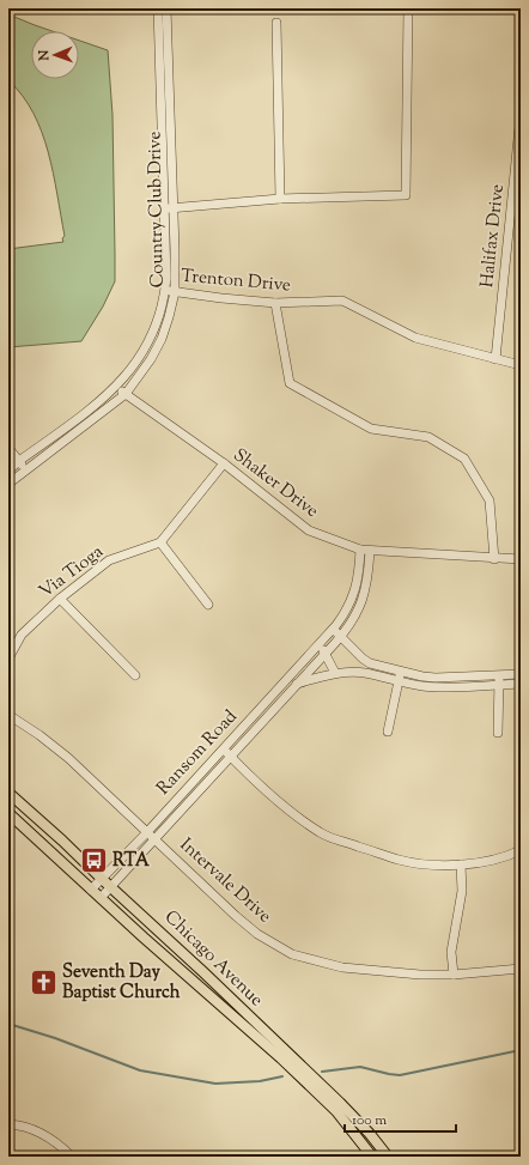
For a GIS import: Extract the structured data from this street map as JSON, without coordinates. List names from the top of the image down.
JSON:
{
  "streets": {
    "main road": ["Chicago Avenue"],
    "street": [
      "Country Club Drive",
      "Halifax Drive",
      "Trenton Drive",
      "Shaker Drive",
      "Via Tioga",
      "Ransom Road",
      "Intervale Drive"
    ]
  },
  "crossings": [
    ["Country Club Drive", "Trenton Drive"],
    ["Country Club Drive", "Shaker Drive"],
    ["Halifax Drive", "Trenton Drive"],
    ["Shaker Drive", "Ransom Road"],
    ["Ransom Road", "Intervale Drive"],
    ["Ransom Road", "Chicago Avenue"]
  ],
  "places": {
    "bus stop": ["RTA"],
    "church": ["Seventh Day Baptist Church"]
  },
  "scale_bar": "100 m",
  "north": "left"
}
